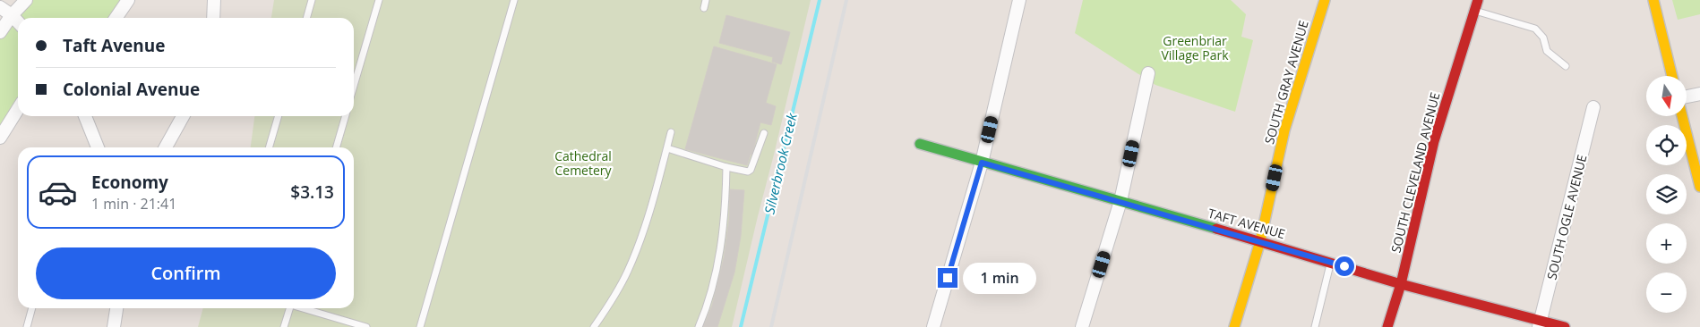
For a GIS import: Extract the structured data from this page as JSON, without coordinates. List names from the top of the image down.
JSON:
{
  "streets": {
    "street": [
      "SOUTH GRAY AVENUE",
      "SOUTH CLEVELAND AVENUE",
      "SOUTH OGLE AVENUE",
      "TAFT AVENUE"
    ]
  },
  "crossings": [
    ["SOUTH GRAY AVENUE", "TAFT AVENUE"],
    ["SOUTH CLEVELAND AVENUE", "TAFT AVENUE"],
    ["SOUTH OGLE AVENUE", "TAFT AVENUE"]
  ],
  "water": ["Silverbrook Creek"],
  "parks": ["Greenbriar Village Park", "Cathedral Cemetery"],
  "north": "bottom",
  "page": {
    "banner": ["Taft Avenue", "Colonial Avenue"],
    "map_buttons": ["+", "−"],
    "list": [
      {
        "name": "Economy",
        "note": "1 min · 21:41",
        "value": "$3.13"
      }
    ],
    "buttons": "Confirm",
    "bubble": "1 min"
  }
}
